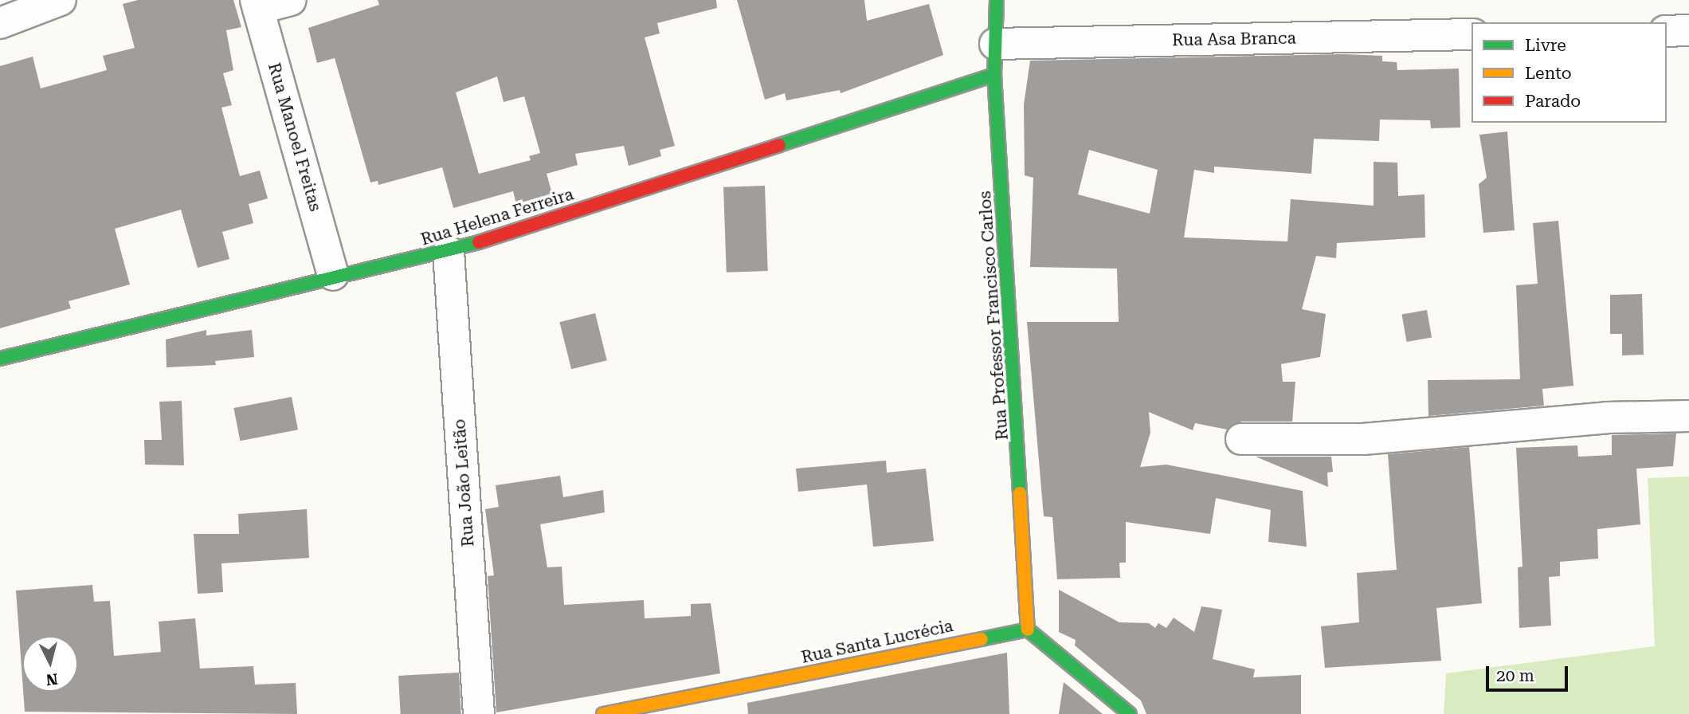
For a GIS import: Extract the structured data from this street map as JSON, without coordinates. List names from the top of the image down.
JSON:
{
  "streets": {
    "street": [
      "Rua Asa Branca",
      "Rua Manoel Freitas",
      "Rua Helena Ferreira",
      "Rua Professor Francisco Carlos",
      "Rua João Leitão",
      "Rua Santa Lucrécia"
    ]
  },
  "crossings": [
    ["Rua Asa Branca", "Rua Professor Francisco Carlos"],
    ["Rua Manoel Freitas", "Rua Helena Ferreira"],
    ["Rua Helena Ferreira", "Rua Professor Francisco Carlos"],
    ["Rua Helena Ferreira", "Rua João Leitão"],
    ["Rua Professor Francisco Carlos", "Rua Santa Lucrécia"]
  ],
  "legend": ["Livre", "Lento", "Parado"],
  "scale_bar": "20 m",
  "north": "bottom"
}
